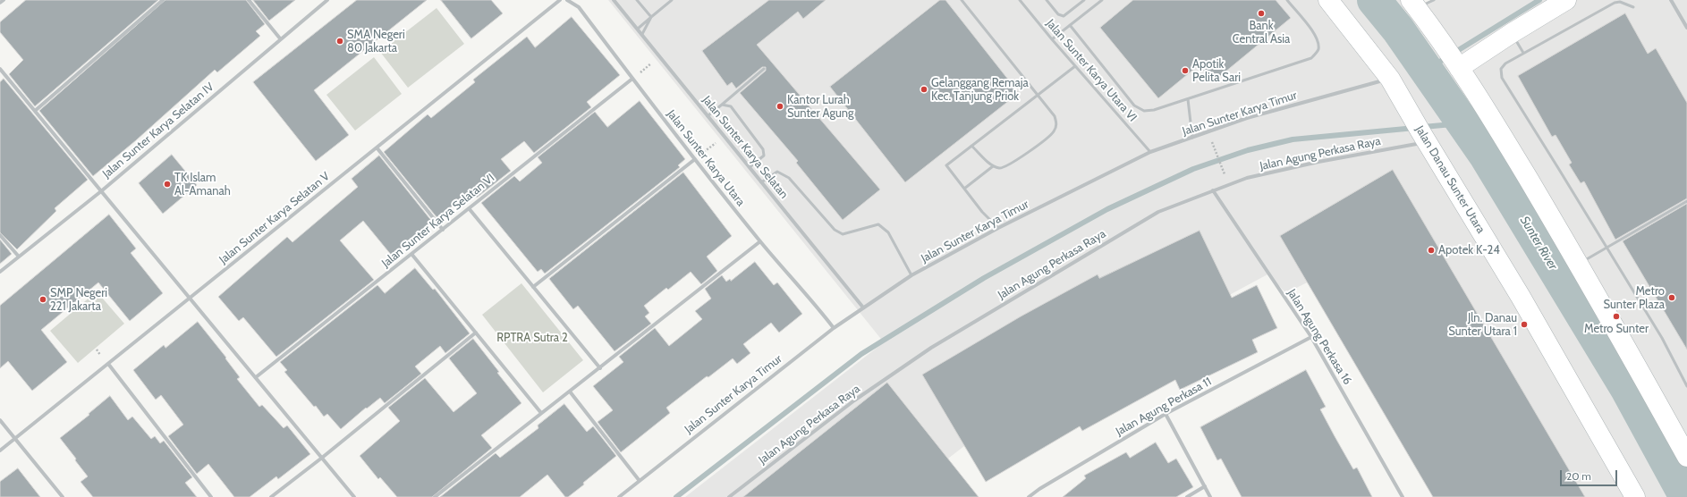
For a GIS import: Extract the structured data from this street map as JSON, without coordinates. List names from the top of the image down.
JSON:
{
  "streets": {
    "main road": ["Jalan Danau Sunter Utara"],
    "street": [
      "Jalan Sunter Karya Timur",
      "Jalan Sunter Karya Selatan IV",
      "Jalan Sunter Karya Selatan",
      "Jalan Agung Perkasa Raya",
      "Jalan Sunter Karya Utara",
      "Jalan Sunter Karya Selatan V",
      "Jalan Sunter Karya Selatan VI",
      "Jalan Agung Perkasa 16",
      "Jalan Agung Perkasa 11"
    ],
    "lane": ["Jalan Sunter Karya Utara VI"]
  },
  "crossings": [
    ["Jalan Sunter Karya Utara VI", "Jalan Sunter Karya Timur"],
    ["Jalan Sunter Karya Timur", "Jalan Sunter Karya Selatan"],
    ["Jalan Sunter Karya Timur", "Jalan Sunter Karya Utara"],
    ["Jalan Sunter Karya Timur", "Jalan Danau Sunter Utara"],
    ["Jalan Agung Perkasa Raya", "Jalan Danau Sunter Utara"],
    ["Jalan Agung Perkasa Raya", "Jalan Agung Perkasa 16"],
    ["Jalan Sunter Karya Utara", "Jalan Sunter Karya Selatan VI"],
    ["Jalan Agung Perkasa 16", "Jalan Agung Perkasa 11"]
  ],
  "water": ["Sunter River"],
  "parks": ["RPTRA Sutra 2"],
  "places": [
    "Bank Central Asia",
    "SMA Negeri 80 Jakarta",
    "Apotik Pelita Sari",
    "Gelanggang Remaja Kec. Tanjung Priok",
    "Kantor Lurah Sunter Agung",
    "TK Islam Al-Amanah",
    "Apotek K-24",
    "Metro Sunter Plaza",
    "SMP Negeri 221 Jakarta",
    "Metro Sunter",
    "Jln. Danau Sunter Utara 1"
  ],
  "scale_bar": "20 m"
}
